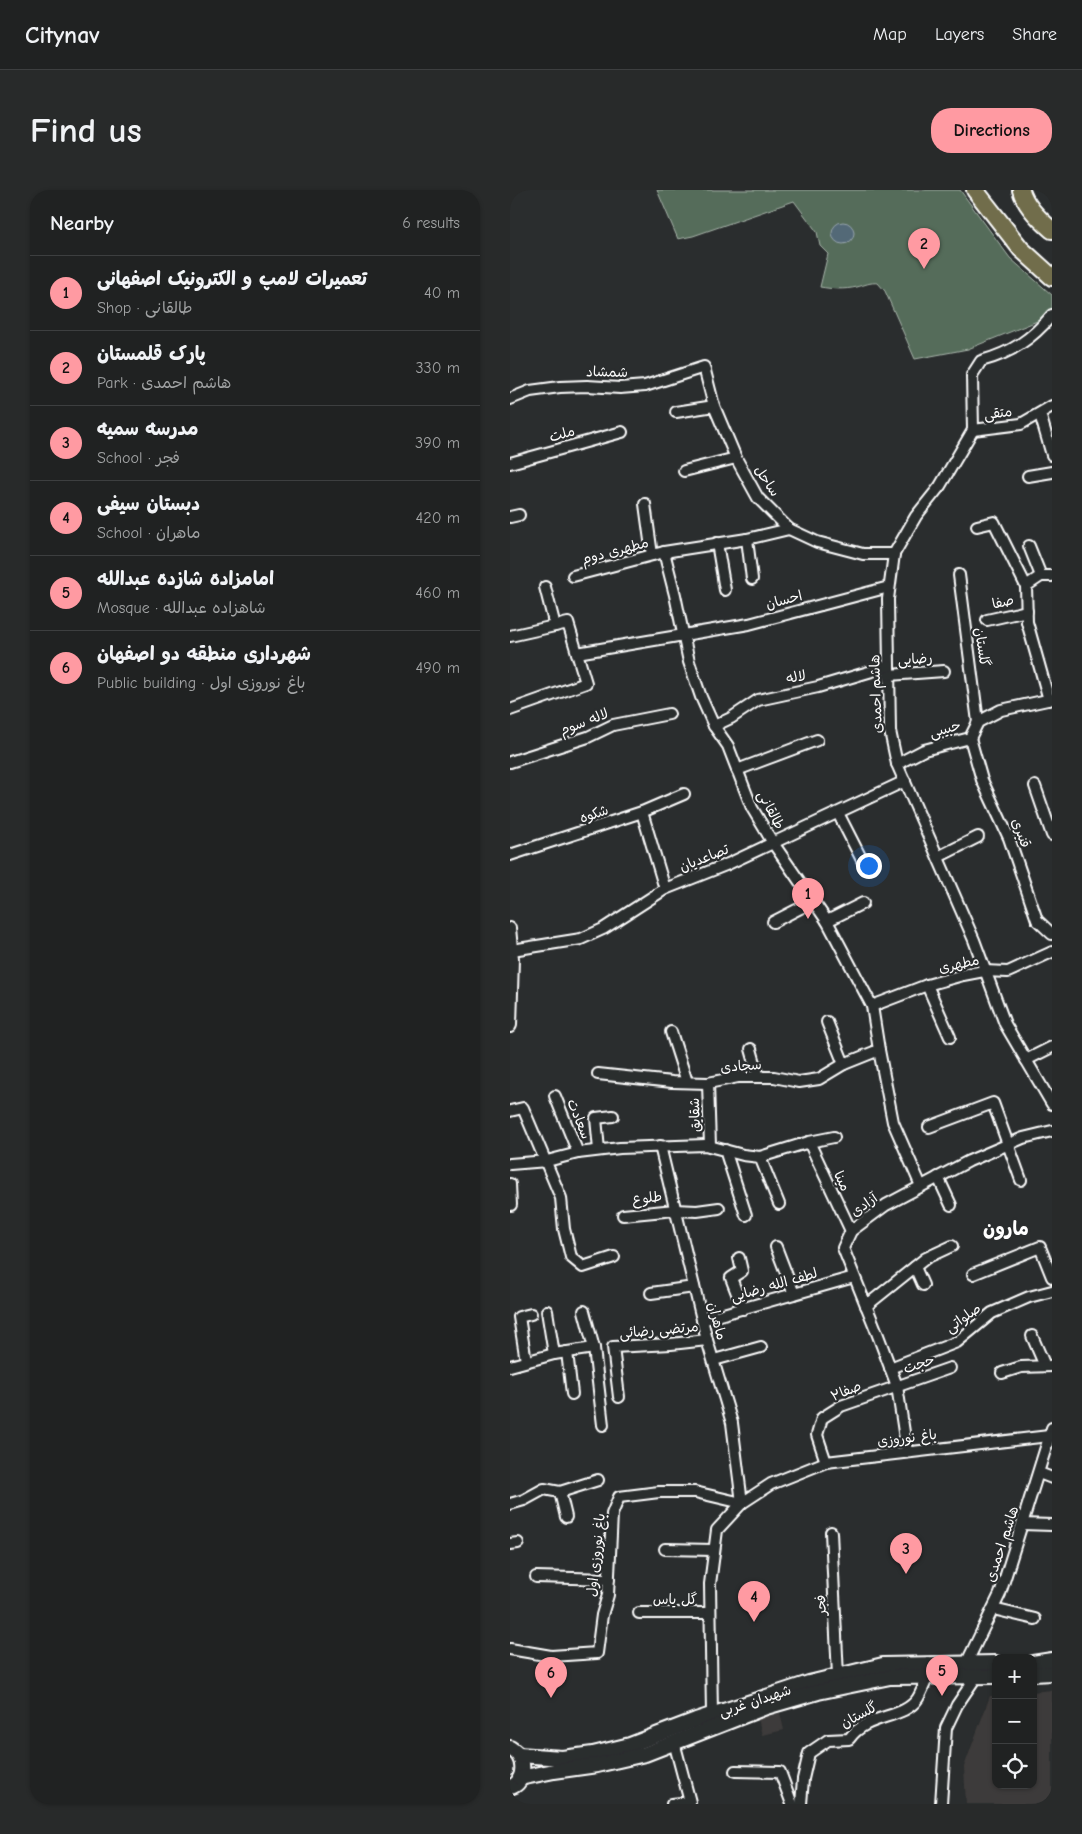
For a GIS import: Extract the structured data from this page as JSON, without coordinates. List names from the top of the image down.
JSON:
{
  "streets": {
    "main road": ["شهیدان غربی"],
    "street": [
      "شمشاد",
      "متقی",
      "ملت",
      "ساحل",
      "مطهری دوم",
      "احسان",
      "صفا",
      "گلستان",
      "رضایی",
      "لاله",
      "هاشم احمدی",
      "لاله سوم",
      "حبیبی",
      "طالقانی",
      "شکوه",
      "قنبری",
      "تصاعدیان",
      "مطهری",
      "سجادی",
      "شقایق",
      "سعادت",
      "مینا",
      "طلوع",
      "آزادی",
      "لطف الله رضایی",
      "صلواتی",
      "ماهران",
      "مرتضی رضائی",
      "حجت",
      "صفا۲",
      "باغ نوروزی",
      "باغ نوروزی اول",
      "گل یاس",
      "فجر"
    ]
  },
  "crossings": [
    ["شمشاد", "ساحل"],
    ["متقی", "هاشم احمدی"],
    ["ساحل", "هاشم احمدی"],
    ["مطهری دوم", "طالقانی"],
    ["احسان", "هاشم احمدی"],
    ["احسان", "طالقانی"],
    ["گلستان", "حبیبی"],
    ["گلستان", "شهیدان غربی"],
    ["رضایی", "لاله"],
    ["رضایی", "هاشم احمدی"],
    ["لاله", "هاشم احمدی"],
    ["لاله", "طالقانی"],
    ["هاشم احمدی", "حبیبی"],
    ["هاشم احمدی", "تصاعدیان"],
    ["هاشم احمدی", "مطهری"],
    ["هاشم احمدی", "باغ نوروزی"],
    ["هاشم احمدی", "شهیدان غربی"],
    ["حبیبی", "قنبری"],
    ["طالقانی", "تصاعدیان"],
    ["طالقانی", "مطهری"],
    ["طالقانی", "سجادی"],
    ["طالقانی", "آزادی"],
    ["سجادی", "شقایق"],
    ["مینا", "آزادی"],
    ["طلوع", "ماهران"],
    ["آزادی", "لطف الله رضایی"],
    ["آزادی", "صلواتی"],
    ["آزادی", "حجت"],
    ["آزادی", "صفا۲"],
    ["آزادی", "باغ نوروزی"],
    ["لطف الله رضایی", "ماهران"],
    ["ماهران", "مرتضی رضائی"],
    ["ماهران", "باغ نوروزی"],
    ["ماهران", "باغ نوروزی اول"],
    ["حجت", "صفا۲"],
    ["صفا۲", "باغ نوروزی"],
    ["باغ نوروزی", "باغ نوروزی اول"],
    ["فجر", "شهیدان غربی"]
  ],
  "districts": ["مارون"],
  "page": {
    "header": "Citynav",
    "nav": ["Map", "Layers", "Share"],
    "buttons": "Directions",
    "title": "Find us",
    "heading": ["Nearby", "6 results"],
    "pins": [
      "2",
      "1",
      "3",
      "4",
      "5",
      "6"
    ],
    "list": [
      {
        "mark": "1",
        "name": "تعمیرات لامپ و الکترونیک اصفهانی",
        "note": "Shop · طالقانی",
        "value": "40 m"
      },
      {
        "mark": "2",
        "name": "پارک قلمستان",
        "note": "Park · هاشم احمدی",
        "value": "330 m"
      },
      {
        "mark": "3",
        "name": "مدرسه سمیه",
        "note": "School · فجر",
        "value": "390 m"
      },
      {
        "mark": "4",
        "name": "دبستان سیفی",
        "note": "School · ماهران",
        "value": "420 m"
      },
      {
        "mark": "5",
        "name": "امامزاده شازده عبدالله",
        "note": "Mosque · شاهزاده عبدالله",
        "value": "460 m"
      },
      {
        "mark": "6",
        "name": "شهرداری منطقه دو اصفهان",
        "note": "Public building · باغ نوروزی اول",
        "value": "490 m"
      }
    ],
    "map_buttons": ["+", "−"]
  }
}
